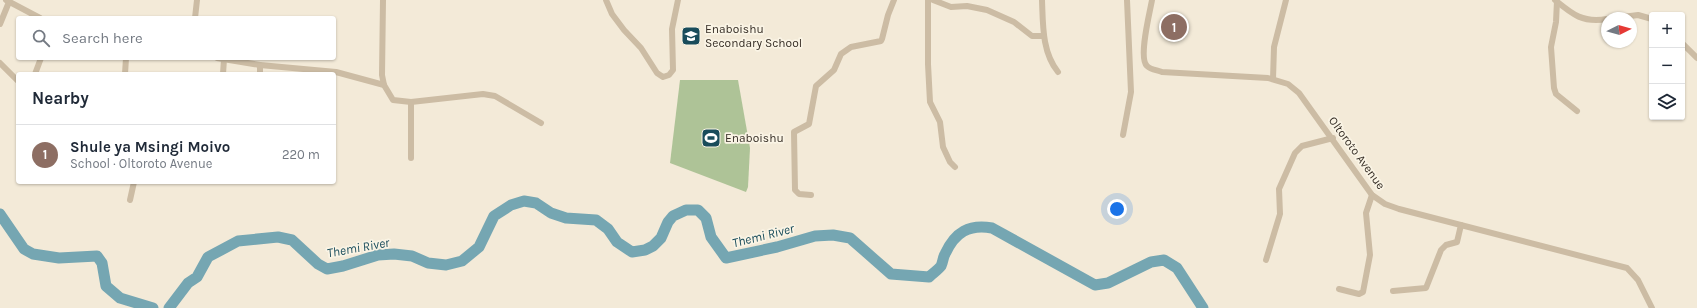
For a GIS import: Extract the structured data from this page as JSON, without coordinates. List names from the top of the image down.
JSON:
{
  "streets": {
    "street": ["Oltoroto Avenue"]
  },
  "water": ["Themi River"],
  "places": {
    "school or university": ["Enaboishu Secondary School"],
    "sports": ["Enaboishu"]
  },
  "north": "right",
  "page": {
    "map_buttons": ["+", "−"],
    "pins": "1",
    "search": "Search here",
    "heading": "Nearby",
    "list": [
      {
        "mark": "1",
        "name": "Shule ya Msingi Moivo",
        "note": "School · Oltoroto Avenue",
        "value": "220 m"
      }
    ]
  }
}
